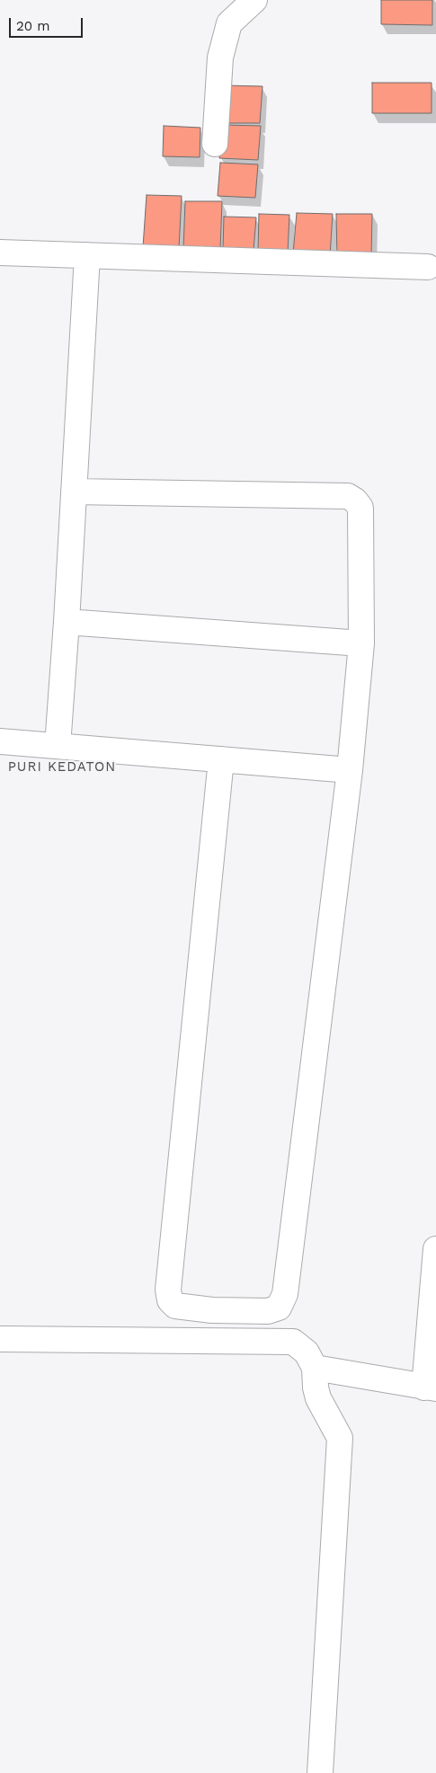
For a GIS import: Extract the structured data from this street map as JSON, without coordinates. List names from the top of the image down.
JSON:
{
  "districts": ["PURI KEDATON"],
  "scale_bar": "20 m"
}
